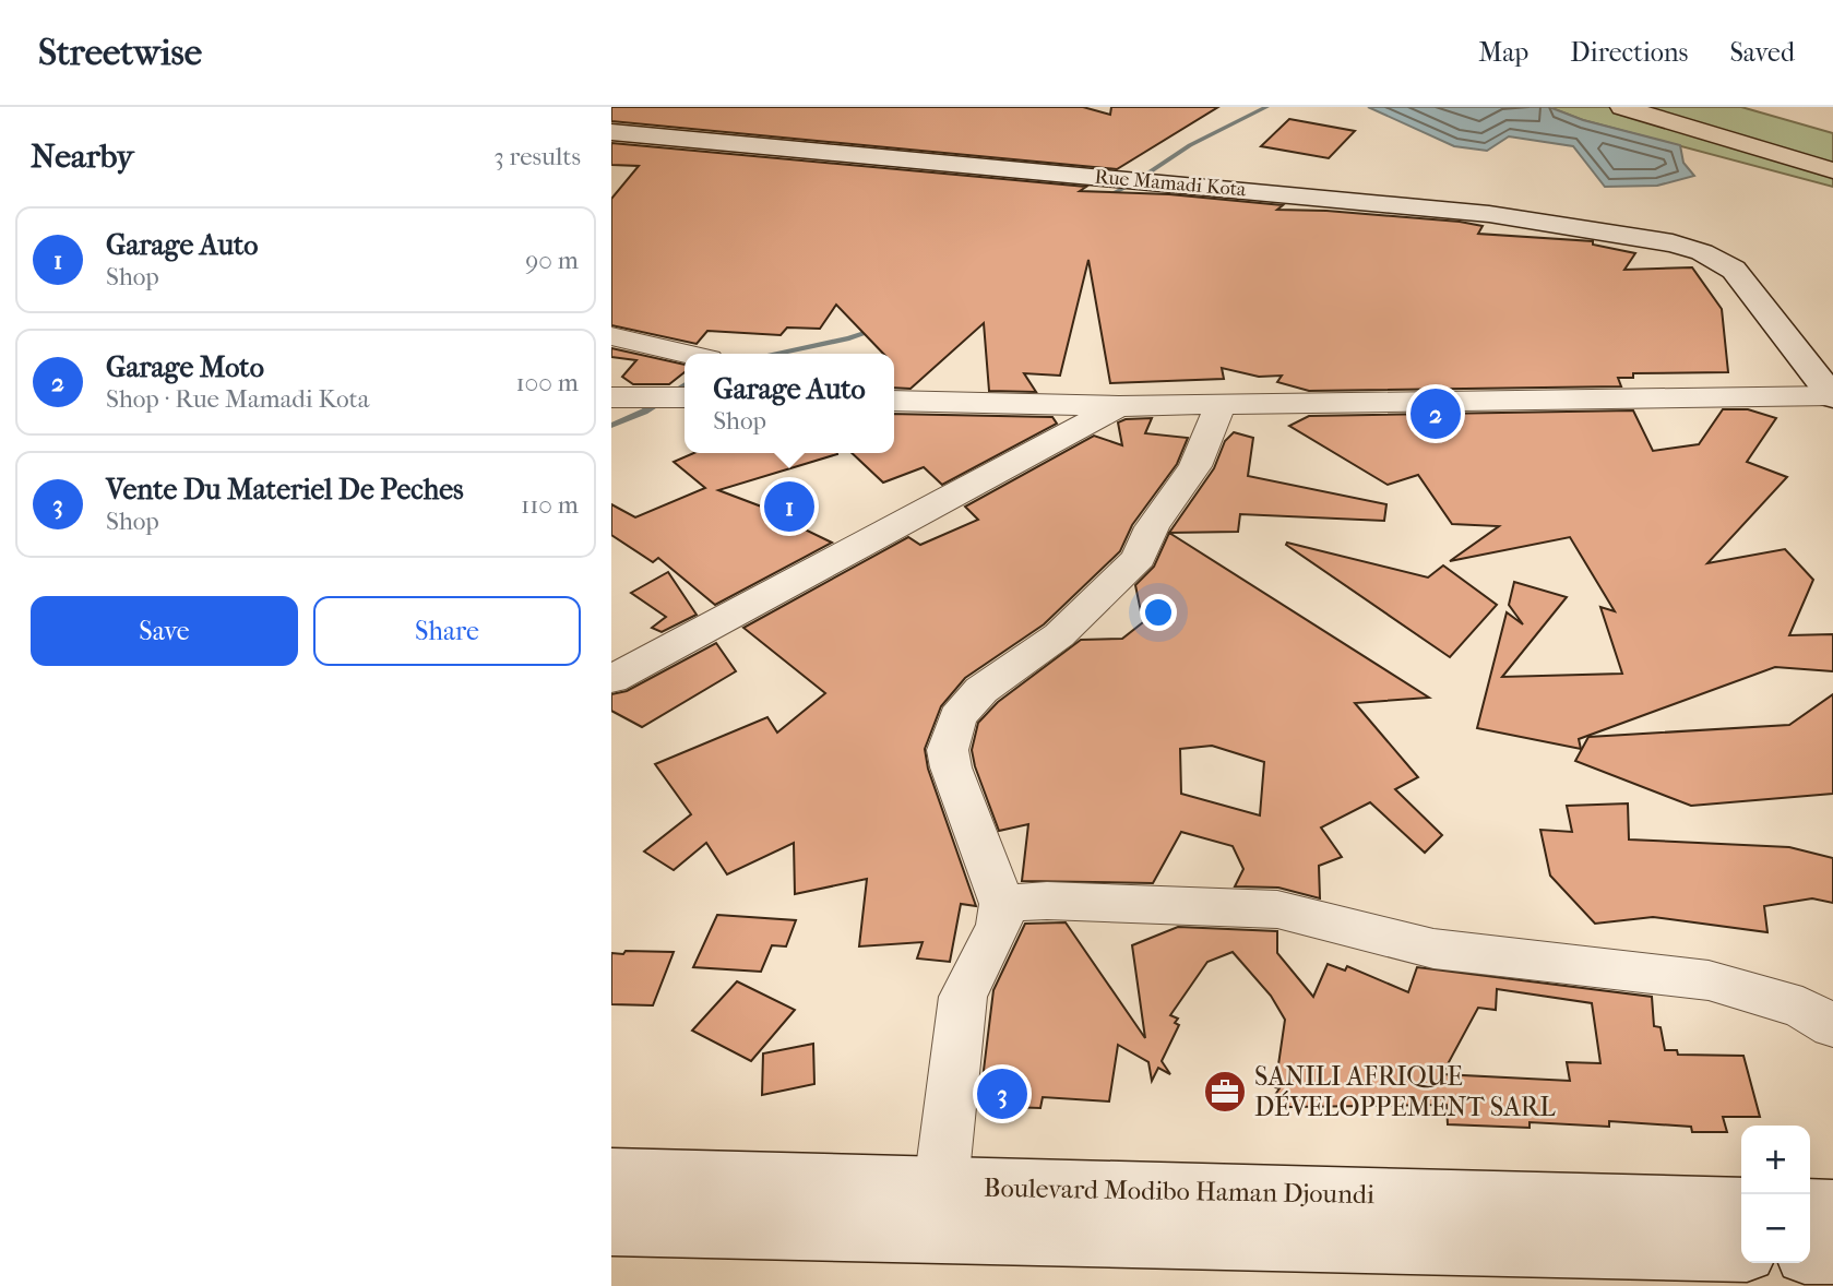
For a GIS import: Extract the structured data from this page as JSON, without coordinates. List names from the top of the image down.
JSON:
{
  "streets": {
    "main road": ["Rue Mamadi Kota", "Boulevard Modibo Haman Djoundi"]
  },
  "places": {
    "office": ["SANILI AFRIQUE DÉVELOPPEMENT SARL"]
  },
  "page": {
    "header": "Streetwise",
    "nav": ["Map", "Directions", "Saved"],
    "heading": ["Nearby", "3 results"],
    "list": [
      {
        "mark": "1",
        "name": "Garage Auto",
        "note": "Shop",
        "value": "90 m"
      },
      {
        "mark": "2",
        "name": "Garage Moto",
        "note": "Shop · Rue Mamadi Kota",
        "value": "100 m"
      },
      {
        "mark": "3",
        "name": "Vente Du Materiel De Peches",
        "note": "Shop",
        "value": "110 m"
      }
    ],
    "popup": ["Garage Auto", "Shop"],
    "pins": ["2", "1", "3"],
    "buttons": ["Save", "Share"],
    "map_buttons": ["+", "−"]
  }
}
